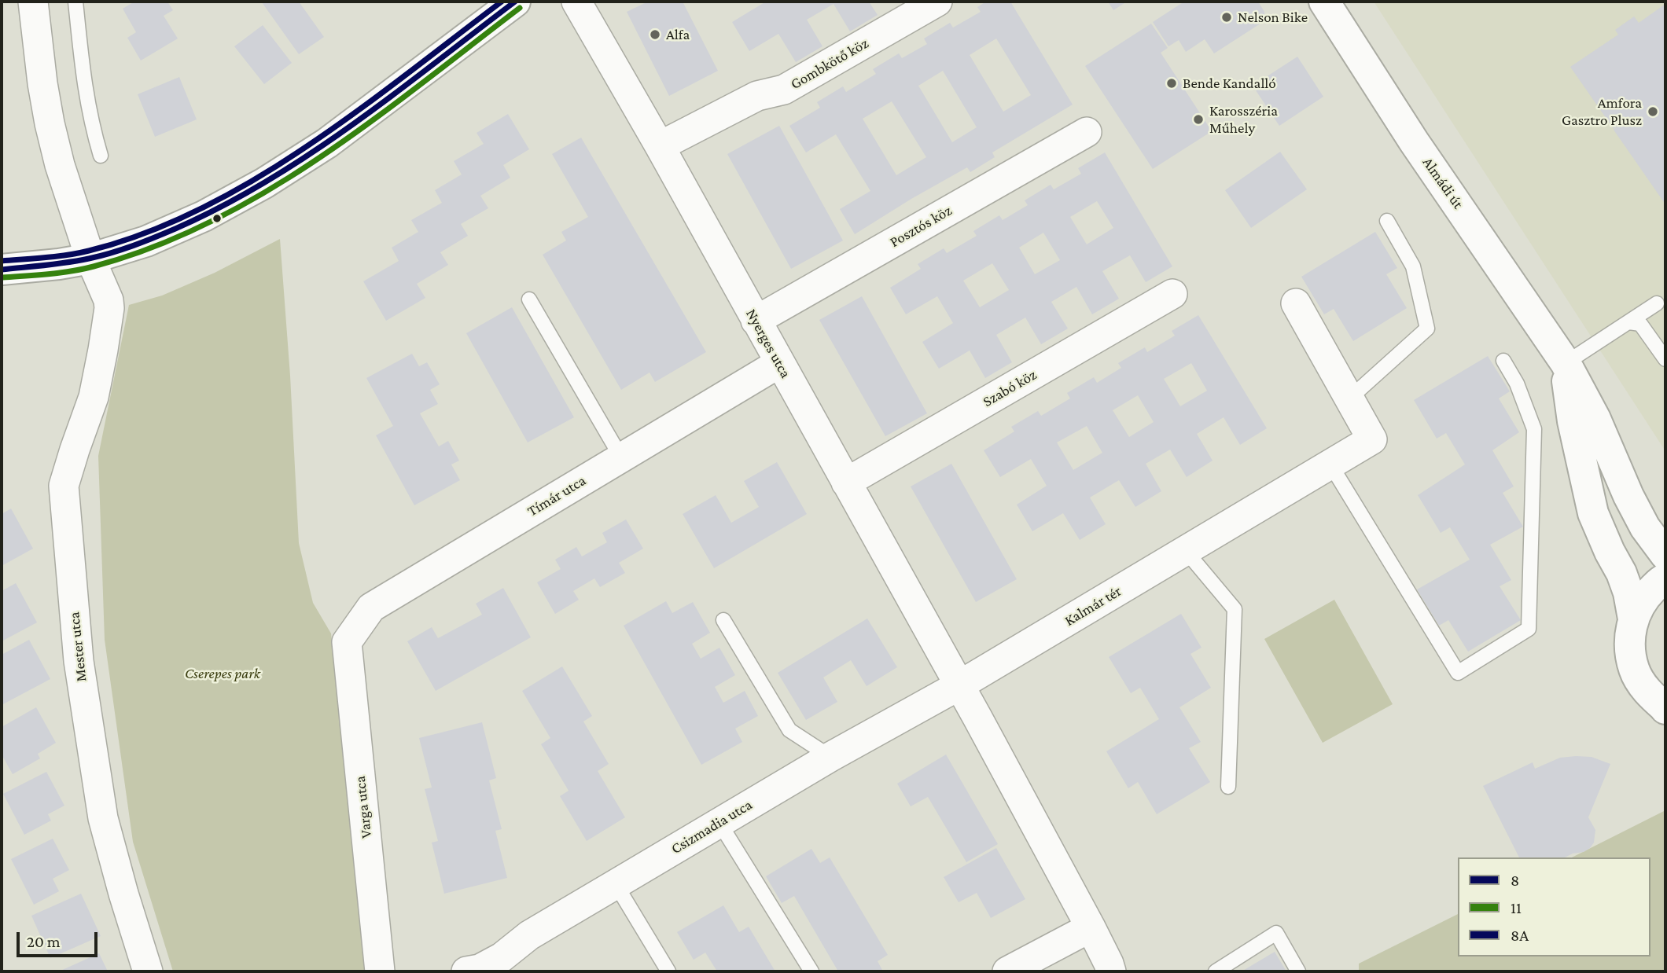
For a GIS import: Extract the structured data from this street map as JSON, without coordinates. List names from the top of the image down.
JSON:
{
  "streets": {
    "street": [
      "Gombkötő köz",
      "Almádi út",
      "Posztós köz",
      "Nyerges utca",
      "Szabó köz",
      "Tímár utca",
      "Kalmár tér",
      "Mester utca",
      "Varga utca",
      "Csizmadia utca"
    ]
  },
  "crossings": [
    ["Gombkötő köz", "Nyerges utca"],
    ["Posztós köz", "Nyerges utca"],
    ["Nyerges utca", "Szabó köz"],
    ["Nyerges utca", "Tímár utca"],
    ["Nyerges utca", "Kalmár tér"],
    ["Nyerges utca", "Csizmadia utca"],
    ["Tímár utca", "Varga utca"],
    ["Kalmár tér", "Csizmadia utca"]
  ],
  "parks": ["Cserepes park"],
  "places": [
    "Nelson Bike",
    "Alfa",
    "Bende Kandalló",
    "Amfora Gasztro Plusz",
    "Karosszéria Műhely"
  ],
  "lines": ["transit line 8", "transit line 8A", "transit line 11"],
  "legend": ["8", "11", "8A"],
  "scale_bar": "20 m"
}
